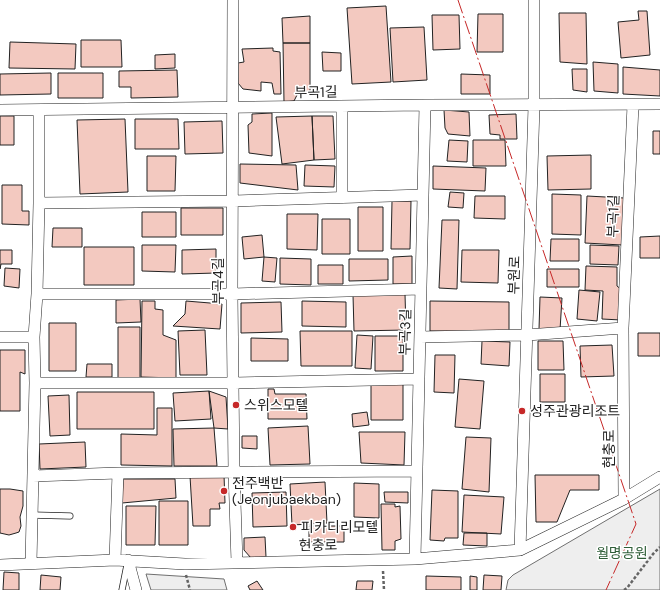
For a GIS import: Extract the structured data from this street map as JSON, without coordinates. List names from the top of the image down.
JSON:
{
  "streets": {
    "street": [
      "부곡1길",
      "부원로",
      "부곡4길",
      "부곡3길",
      "현충로"
    ]
  },
  "crossings": [
    ["부곡1길", "부원로"],
    ["부곡1길", "부곡4길"],
    ["부곡1길", "부곡3길"],
    ["부곡1길", "현충로"],
    ["부원로", "현충로"],
    ["부곡4길", "현충로"],
    ["부곡3길", "현충로"]
  ],
  "parks": ["월명공원"],
  "places": [
    "스위스모텔",
    "성주관광리조트",
    "전주백반 (Jeonjubaekban)",
    "피카디리모텔"
  ]
}
